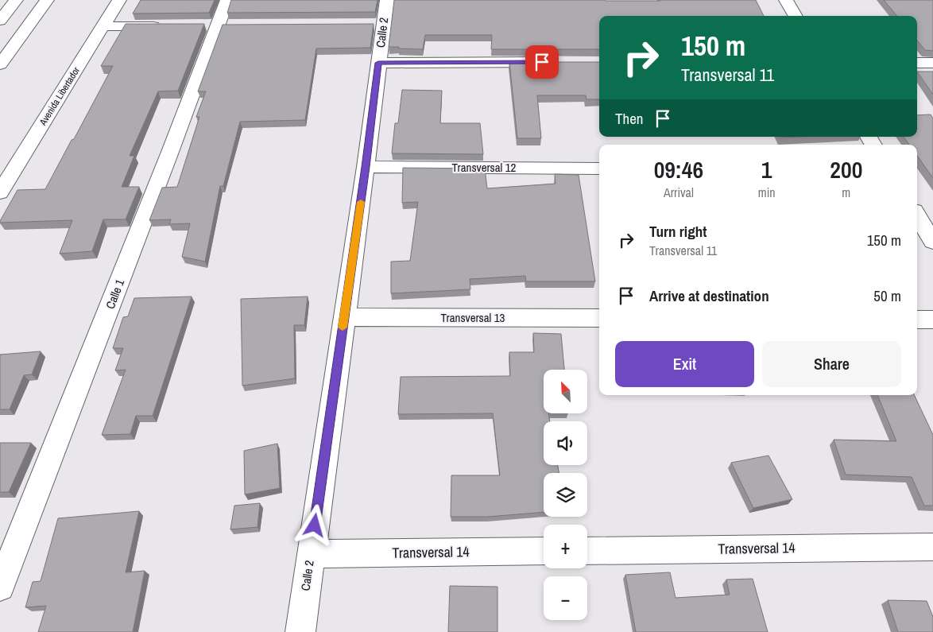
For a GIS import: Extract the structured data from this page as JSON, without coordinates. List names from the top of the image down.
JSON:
{
  "streets": {
    "street": [
      "Calle 2",
      "Avenida Libertador",
      "Transversal 12",
      "Calle 1",
      "Transversal 13",
      "Transversal 14"
    ]
  },
  "crossings": [
    ["Calle 2", "Transversal 12"],
    ["Calle 2", "Transversal 13"],
    ["Calle 2", "Transversal 14"]
  ],
  "north": "top left",
  "page": {
    "turn": ["150 m", "Transversal 11"],
    "then": "Then",
    "eta": [
      "09:46",
      "Arrival",
      "1",
      "min",
      "200",
      "m"
    ],
    "list": [
      {
        "name": "Turn right",
        "note": "Transversal 11",
        "value": "150 m"
      },
      {
        "name": "Arrive at destination",
        "value": "50 m"
      }
    ],
    "buttons": ["Exit", "Share"],
    "map_buttons": ["+", "−"]
  }
}
